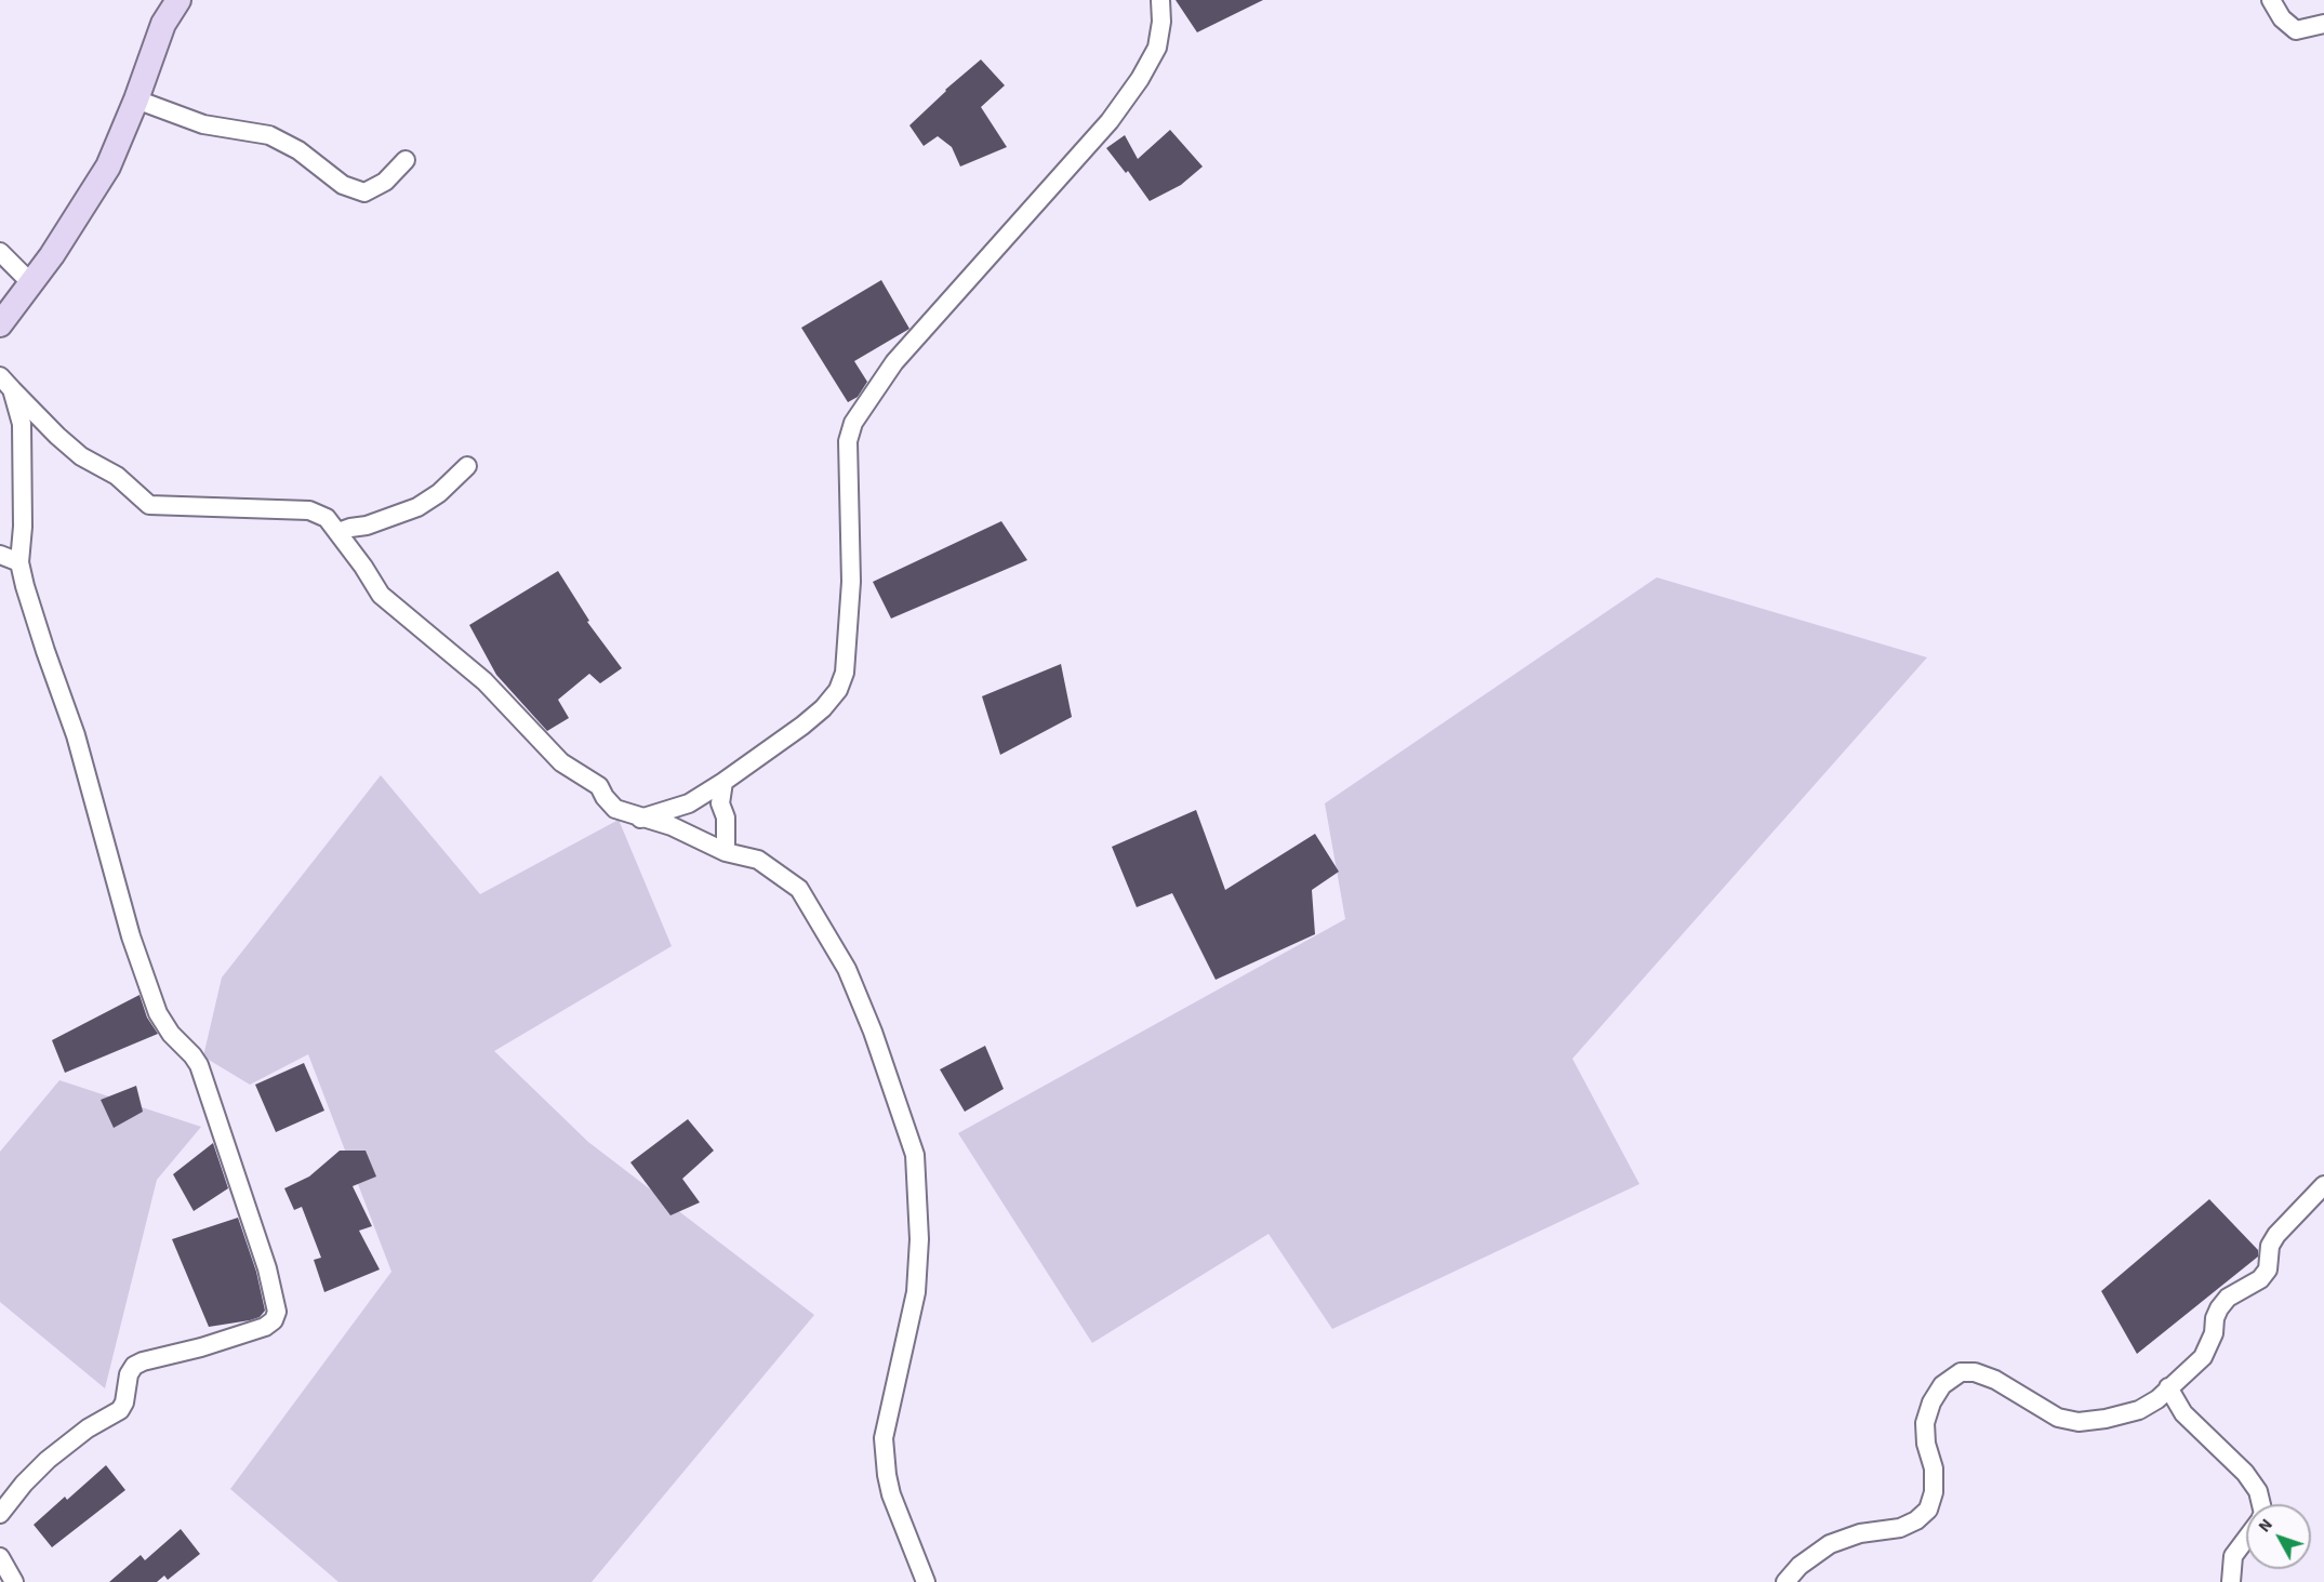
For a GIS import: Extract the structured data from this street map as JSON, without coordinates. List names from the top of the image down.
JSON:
{
  "north": "top left"
}
